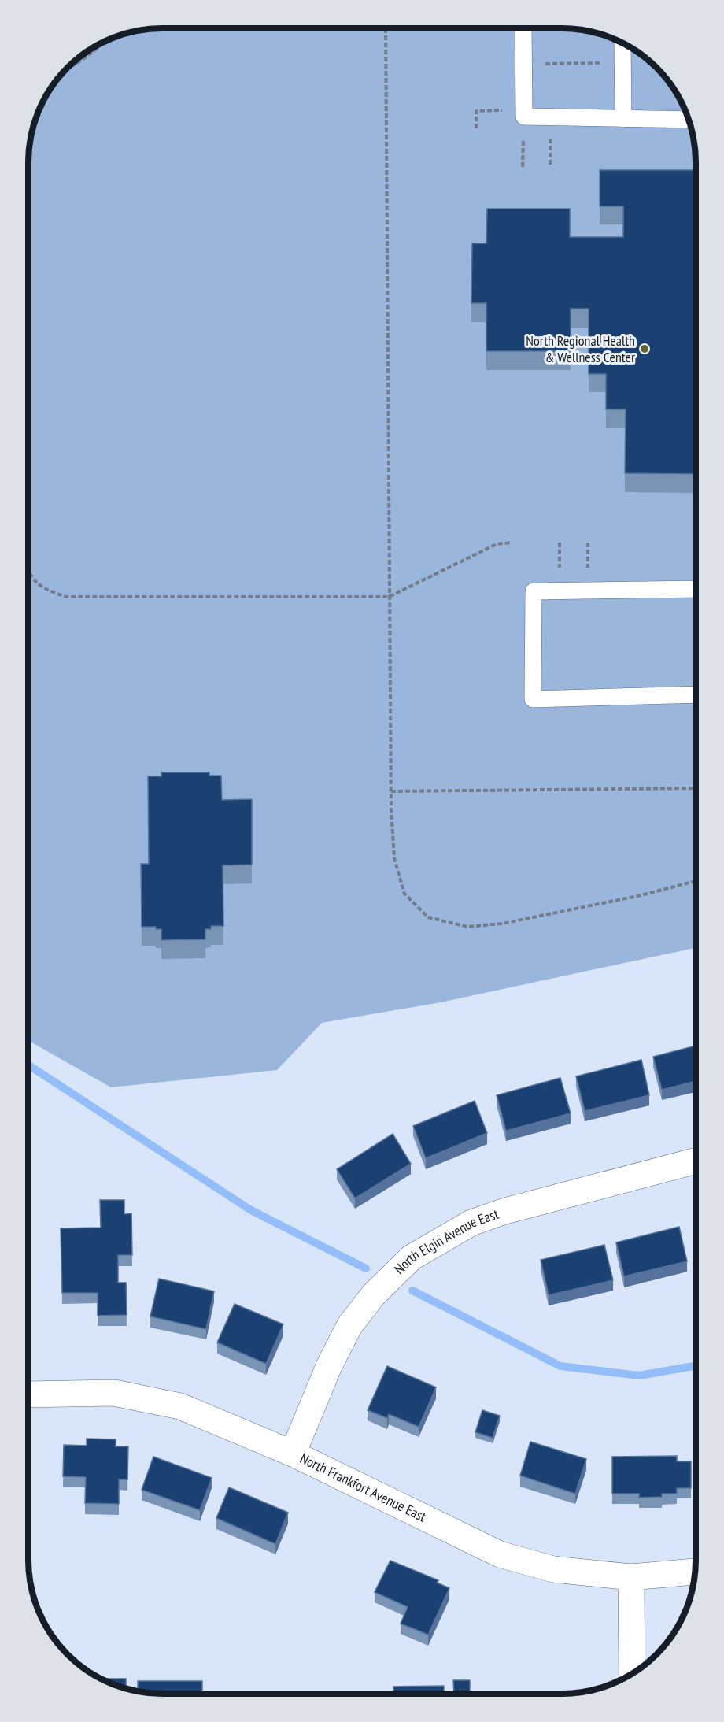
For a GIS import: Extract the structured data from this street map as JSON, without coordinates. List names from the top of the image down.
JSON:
{
  "streets": {
    "street": ["North Elgin Avenue East", "North Frankfort Avenue East"]
  },
  "crossings": [
    ["North Elgin Avenue East", "North Frankfort Avenue East"]
  ],
  "places": ["North Regional Health & Wellness Center"]
}
